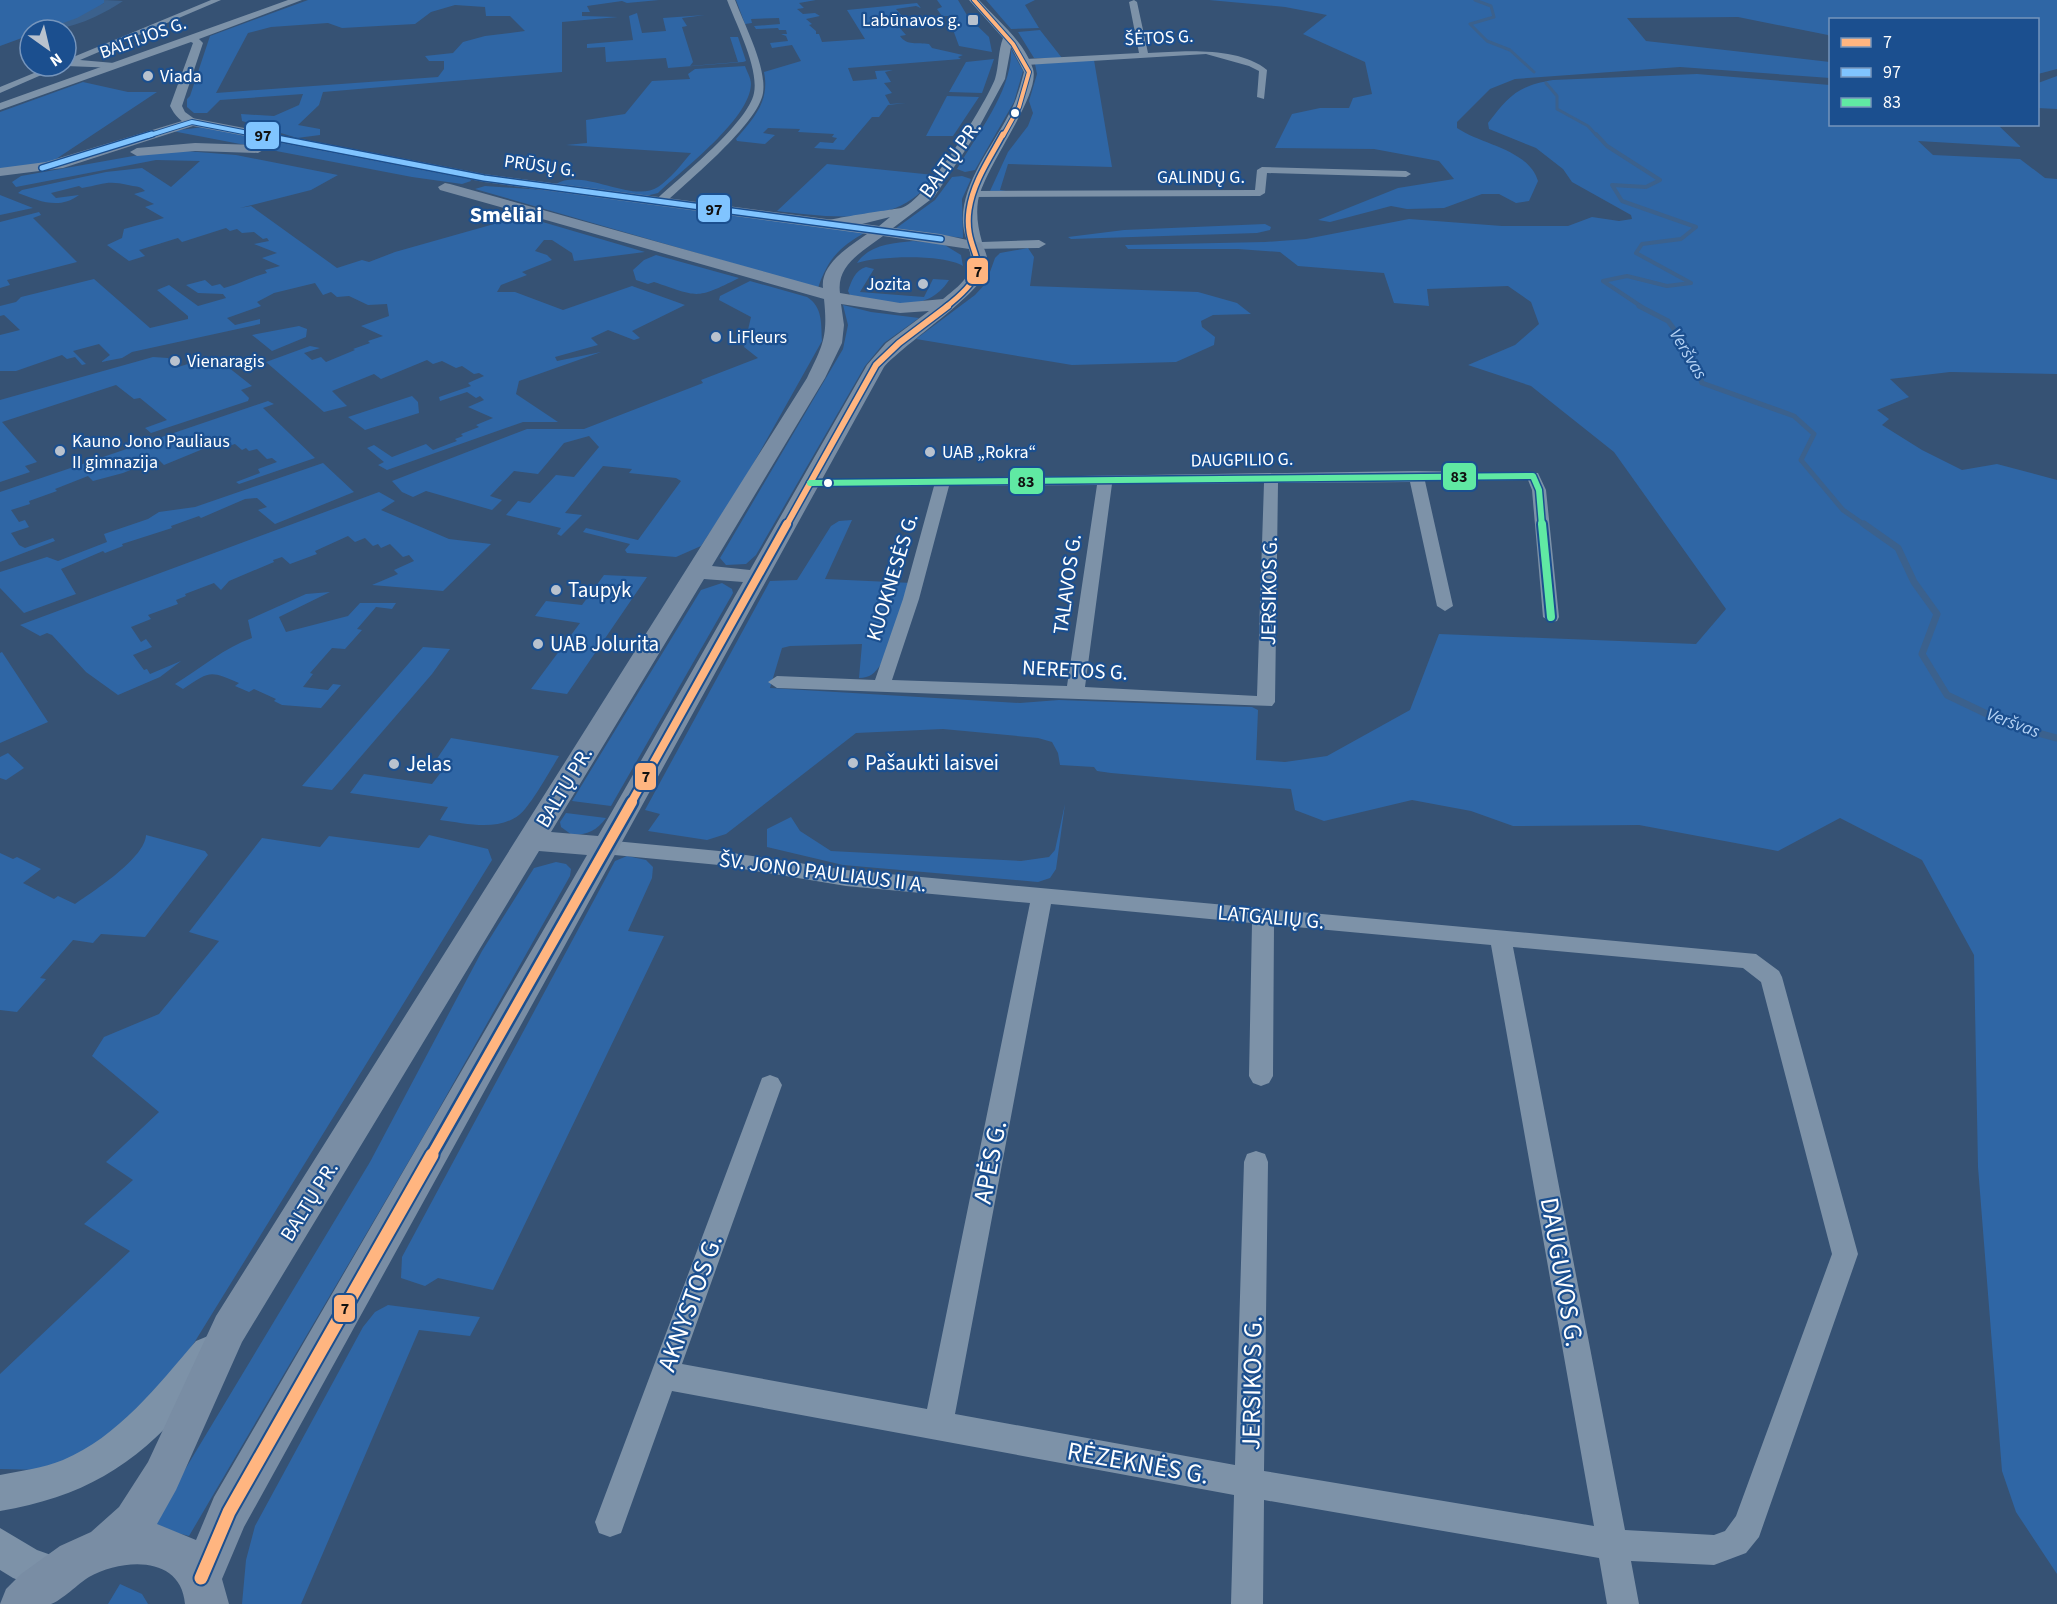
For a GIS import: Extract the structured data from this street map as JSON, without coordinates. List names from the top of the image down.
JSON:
{
  "streets": {
    "main road": ["BALTŲ PR.", "PRŪSŲ G."],
    "street": [
      "BALTIJOS G.",
      "ŠĖTOS G.",
      "GALINDŲ G.",
      "DAUGPILIO G.",
      "KUOKNESĖS G.",
      "TALAVOS G.",
      "JERSIKOS G.",
      "NERETOS G.",
      "ŠV. JONO PAULIAUS II A.",
      "LATGALIŲ G.",
      "APĖS G.",
      "DAUGUVOS G.",
      "AKNYSTOS G.",
      "RĖZEKNĖS G."
    ]
  },
  "crossings": [
    ["ŠĖTOS G.", "BALTŲ PR."],
    ["BALTŲ PR.", "PRŪSŲ G."],
    ["BALTŲ PR.", "GALINDŲ G."],
    ["BALTŲ PR.", "DAUGPILIO G."],
    ["BALTŲ PR.", "ŠV. JONO PAULIAUS II A."],
    ["DAUGPILIO G.", "KUOKNESĖS G."],
    ["DAUGPILIO G.", "TALAVOS G."],
    ["DAUGPILIO G.", "JERSIKOS G."],
    ["KUOKNESĖS G.", "NERETOS G."],
    ["TALAVOS G.", "NERETOS G."],
    ["JERSIKOS G.", "NERETOS G."],
    ["JERSIKOS G.", "RĖZEKNĖS G."],
    ["ŠV. JONO PAULIAUS II A.", "LATGALIŲ G."],
    ["ŠV. JONO PAULIAUS II A.", "APĖS G."],
    ["LATGALIŲ G.", "APĖS G."],
    ["LATGALIŲ G.", "DAUGUVOS G."],
    ["LATGALIŲ G.", "RĖZEKNĖS G."],
    ["APĖS G.", "RĖZEKNĖS G."],
    ["DAUGUVOS G.", "RĖZEKNĖS G."],
    ["AKNYSTOS G.", "RĖZEKNĖS G."]
  ],
  "districts": ["Smėliai"],
  "water": ["Veršvas"],
  "places": {
    "transit": ["Labūnavos g."],
    "other": [
      "Viada",
      "Jozita",
      "LiFleurs",
      "Vienaragis",
      "Kauno Jono Pauliaus II gimnazija",
      "UAB „Rokra“",
      "Taupyk",
      "UAB Jolurita",
      "Pašaukti laisvei",
      "Jelas"
    ]
  },
  "lines": ["transit line 7", "transit line 97", "transit line 83"],
  "legend": ["7", "97", "83"],
  "north": "bottom right"
}
